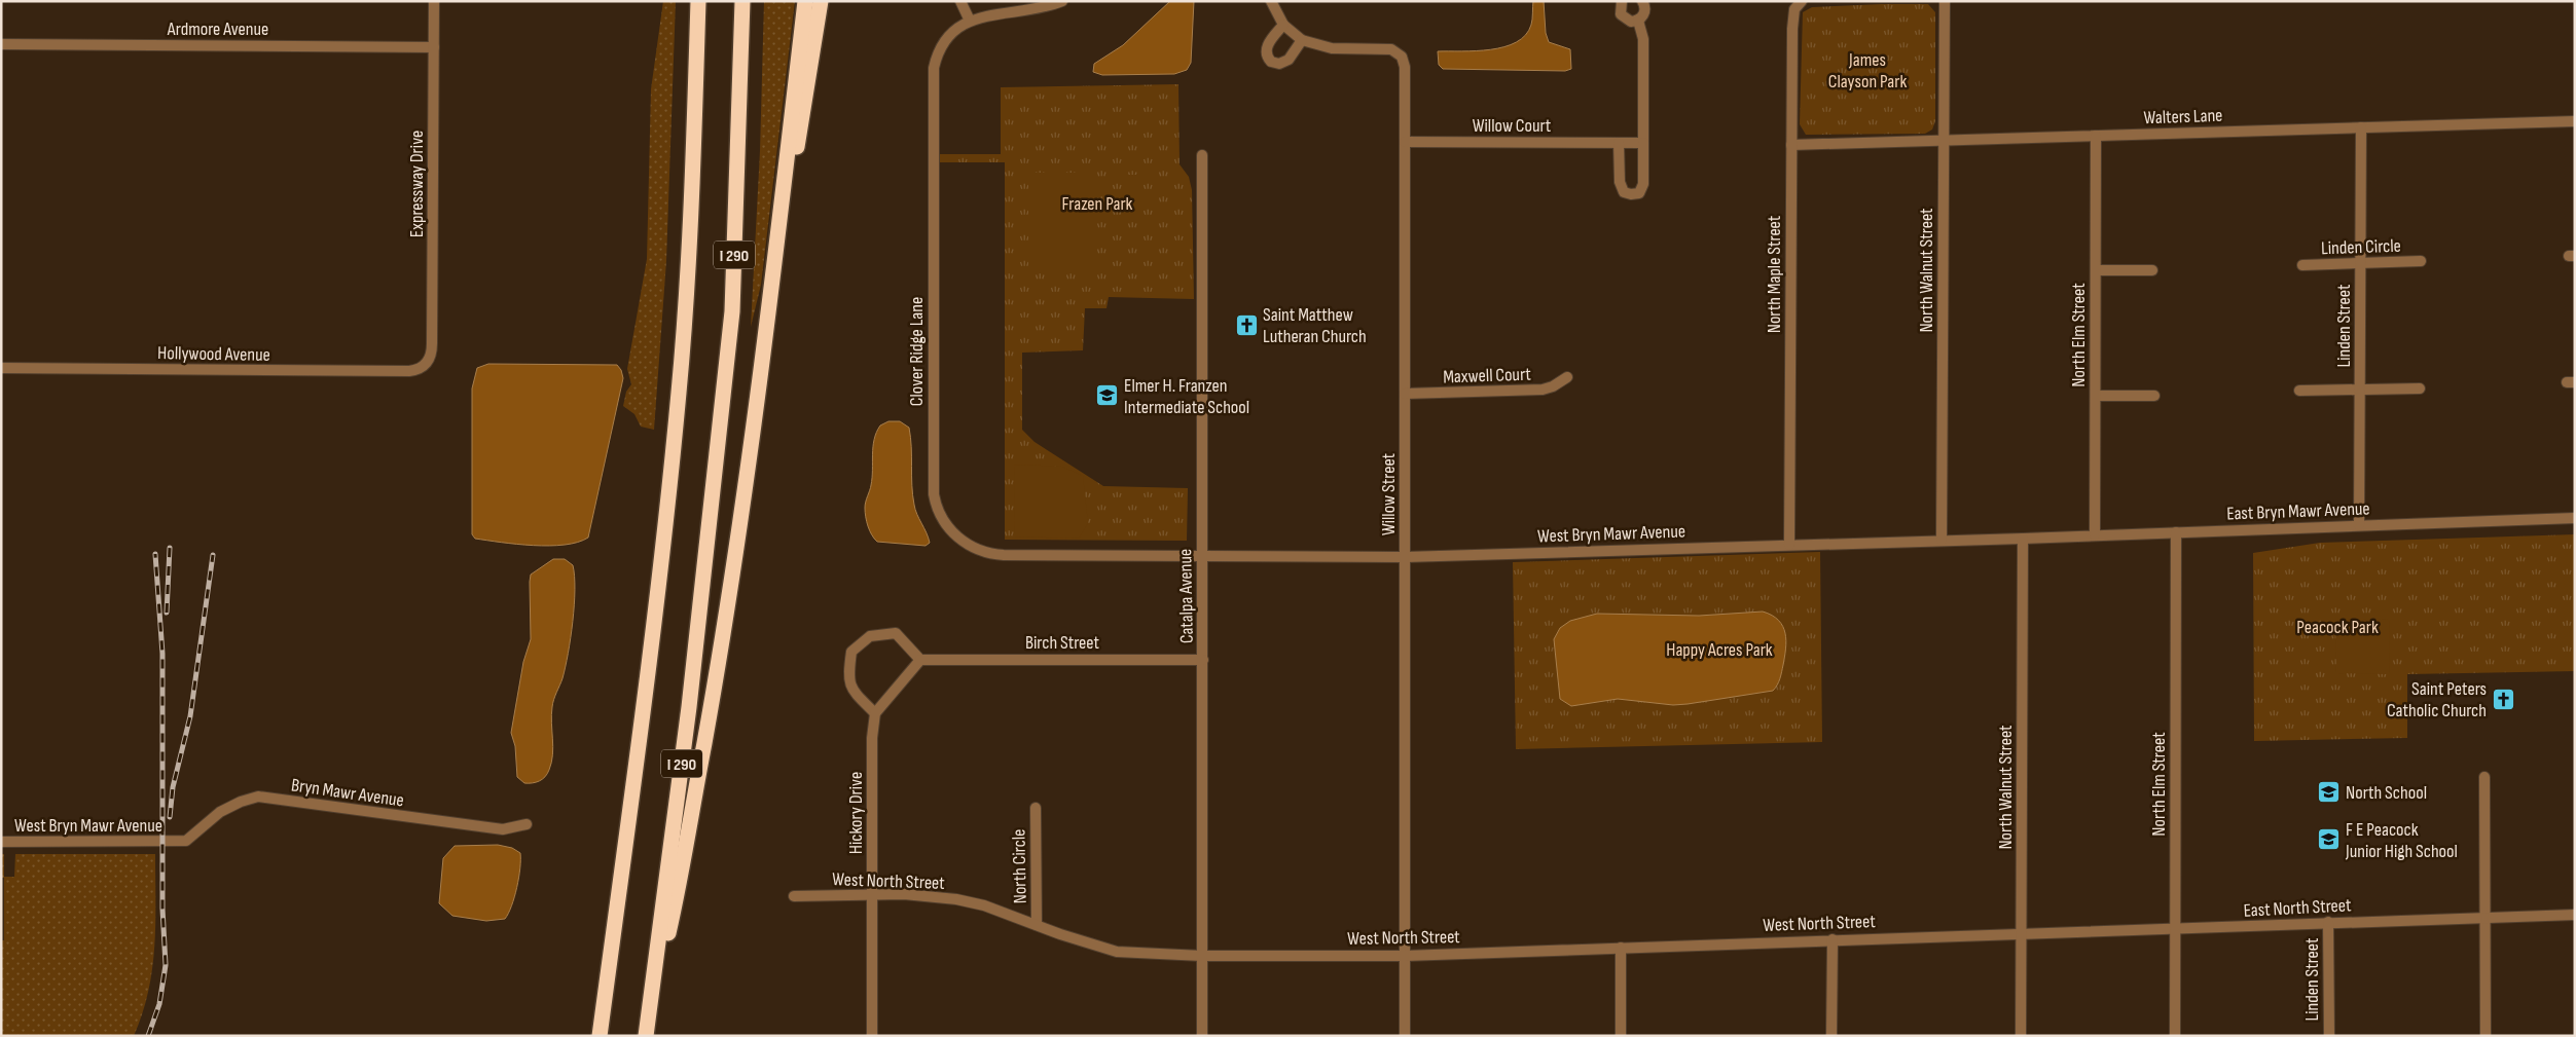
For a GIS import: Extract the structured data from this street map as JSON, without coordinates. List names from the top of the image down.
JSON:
{
  "streets": {
    "highway": ["I 290"],
    "street": [
      "Ardmore Avenue",
      "Walters Lane",
      "Willow Court",
      "Expressway Drive",
      "Linden Circle",
      "North Walnut Street",
      "North Maple Street",
      "Linden Street",
      "North Elm Street",
      "Clover Ridge Lane",
      "Hollywood Avenue",
      "Maxwell Court",
      "Willow Street",
      "East Bryn Mawr Avenue",
      "West Bryn Mawr Avenue",
      "Catalpa Avenue",
      "Birch Street",
      "Bryn Mawr Avenue",
      "Hickory Drive",
      "North Circle",
      "West North Street",
      "East North Street"
    ]
  },
  "crossings": [
    ["Ardmore Avenue", "Expressway Drive"],
    ["Walters Lane", "North Walnut Street"],
    ["Walters Lane", "North Maple Street"],
    ["Walters Lane", "Linden Street"],
    ["Walters Lane", "North Elm Street"],
    ["Willow Court", "Willow Street"],
    ["Expressway Drive", "Hollywood Avenue"],
    ["Linden Circle", "Linden Street"],
    ["North Walnut Street", "East Bryn Mawr Avenue"],
    ["North Walnut Street", "West Bryn Mawr Avenue"],
    ["North Walnut Street", "West North Street"],
    ["North Walnut Street", "East North Street"],
    ["North Maple Street", "West Bryn Mawr Avenue"],
    ["Linden Street", "East Bryn Mawr Avenue"],
    ["Linden Street", "East North Street"],
    ["North Elm Street", "East Bryn Mawr Avenue"],
    ["North Elm Street", "East North Street"],
    ["Clover Ridge Lane", "West Bryn Mawr Avenue"],
    ["Clover Ridge Lane", "Catalpa Avenue"],
    ["Maxwell Court", "Willow Street"],
    ["Willow Street", "West Bryn Mawr Avenue"],
    ["Willow Street", "West North Street"],
    ["East Bryn Mawr Avenue", "West Bryn Mawr Avenue"],
    ["West Bryn Mawr Avenue", "Catalpa Avenue"],
    ["West Bryn Mawr Avenue", "Bryn Mawr Avenue"],
    ["Catalpa Avenue", "Birch Street"],
    ["Catalpa Avenue", "West North Street"],
    ["Hickory Drive", "West North Street"],
    ["North Circle", "West North Street"],
    ["West North Street", "East North Street"]
  ],
  "parks": [
    "James Clayson Park",
    "Frazen Park",
    "Peacock Park",
    "Happy Acres Park"
  ],
  "places": {
    "church": ["Saint Matthew Lutheran Church", "Saint Peters Catholic Church"],
    "school or university": ["Elmer H. Franzen Intermediate School", "North School", "F E Peacock Junior High School"]
  }
}
